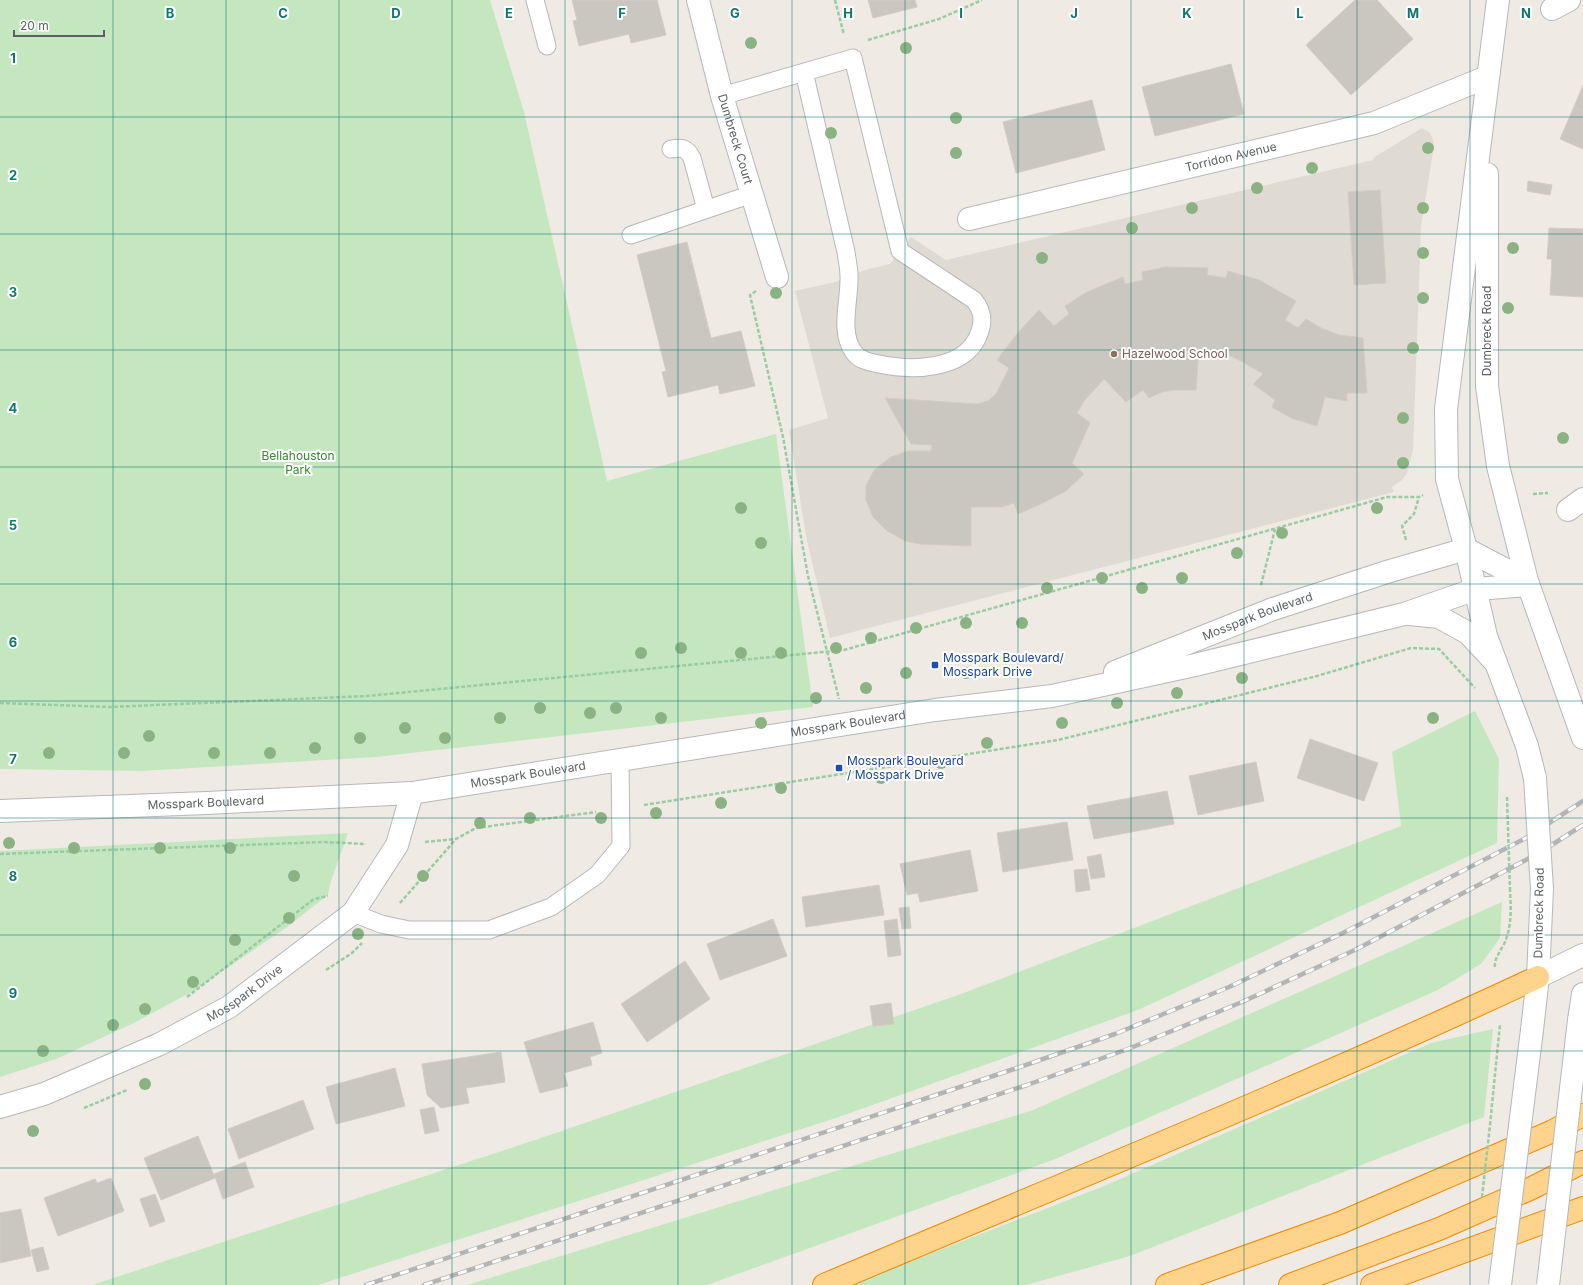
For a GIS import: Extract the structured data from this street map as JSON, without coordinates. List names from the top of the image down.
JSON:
{
  "streets": {
    "street": [
      "Dumbreck Court",
      "Torridon Avenue",
      "Dumbreck Road",
      "Mosspark Boulevard",
      "Mosspark Drive"
    ]
  },
  "crossings": [
    ["Torridon Avenue", "Dumbreck Road"],
    ["Dumbreck Road", "Mosspark Boulevard"],
    ["Mosspark Boulevard", "Mosspark Drive"]
  ],
  "parks": ["Bellahouston Park"],
  "places": {
    "other": ["Hazelwood School"],
    "transit": ["Mosspark Boulevard/ Mosspark Drive", "Mosspark Boulevard / Mosspark Drive"]
  },
  "scale_bar": "20 m",
  "grid": {
    "columns": [
      "B",
      "C",
      "D",
      "E",
      "F",
      "G",
      "H",
      "I",
      "J",
      "K",
      "L",
      "M",
      "N"
    ],
    "rows": [
      "1",
      "2",
      "3",
      "4",
      "5",
      "6",
      "7",
      "8",
      "9"
    ]
  }
}
